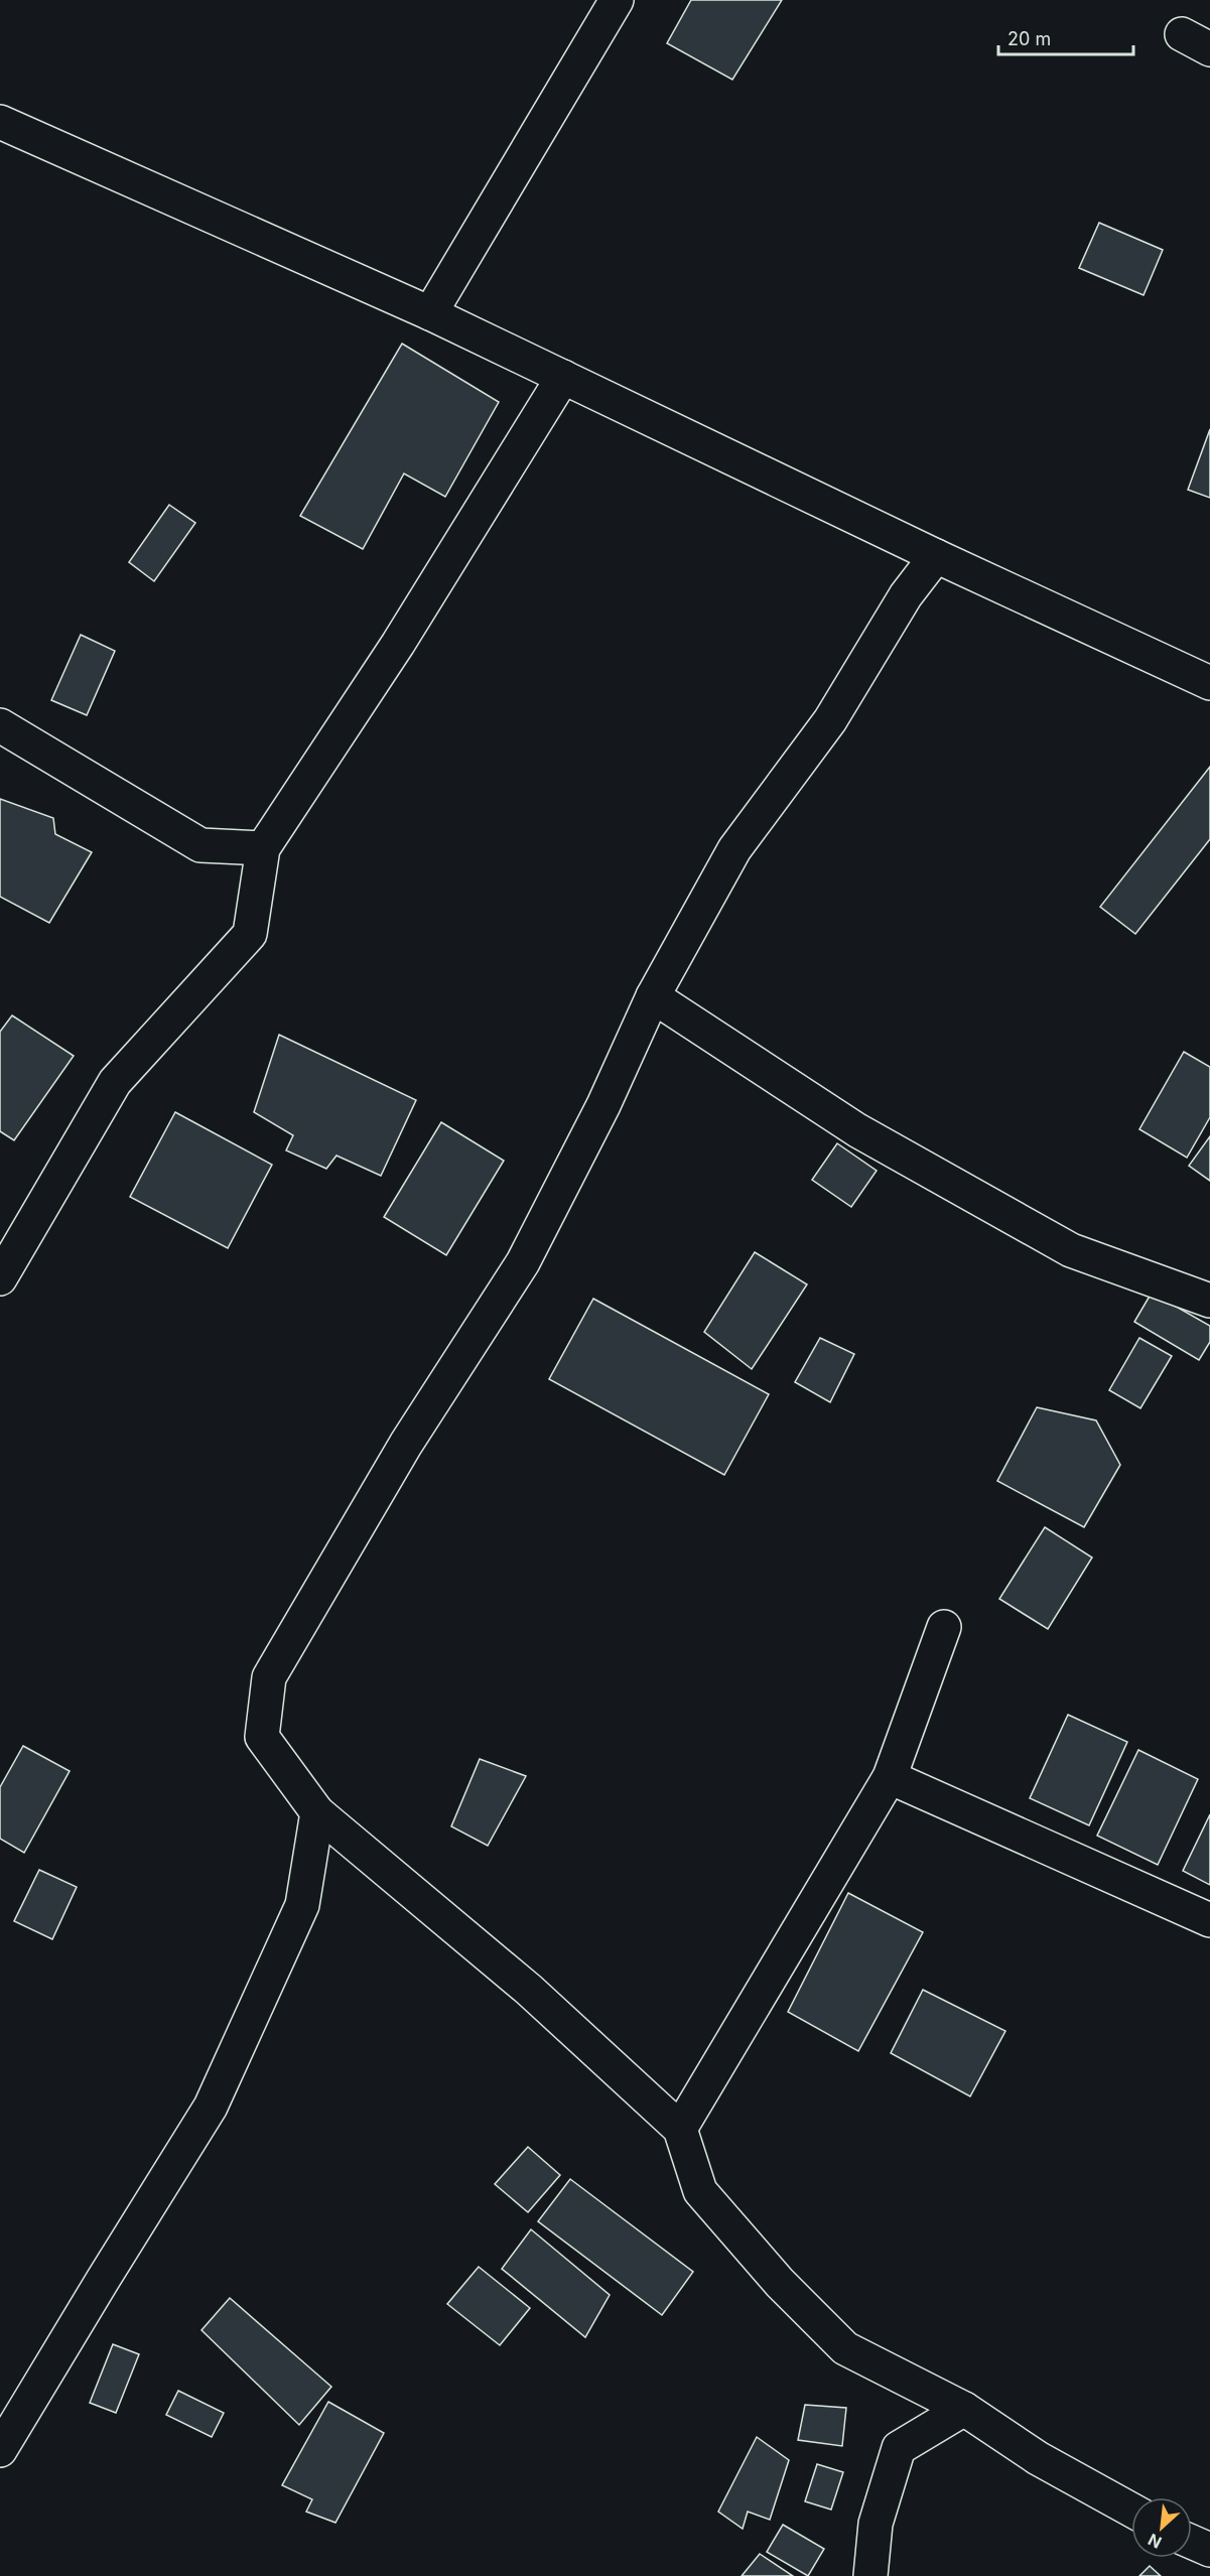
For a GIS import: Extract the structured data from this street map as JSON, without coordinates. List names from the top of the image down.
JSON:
{
  "scale_bar": "20 m",
  "north": "bottom left"
}
